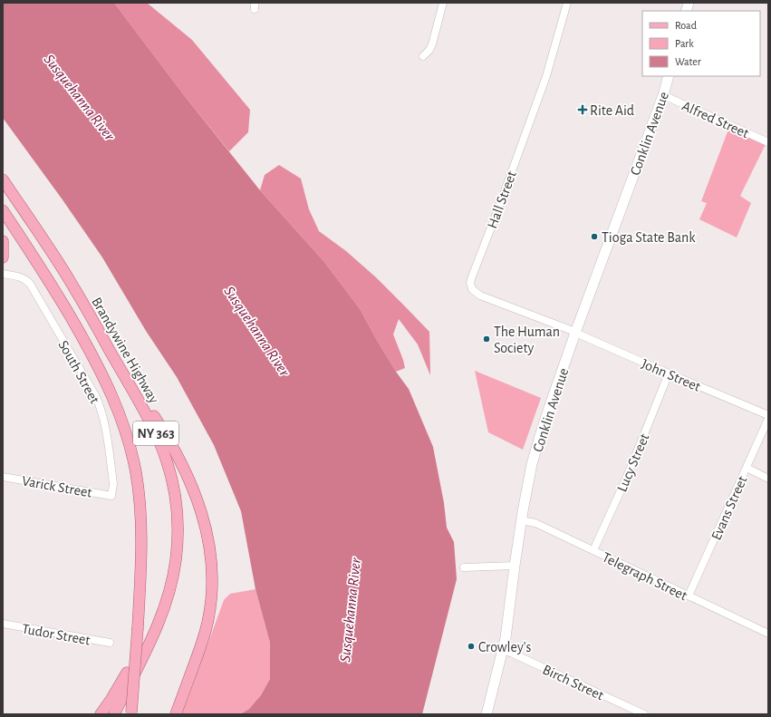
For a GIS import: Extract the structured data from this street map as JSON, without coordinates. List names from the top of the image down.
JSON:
{
  "streets": {
    "main road": ["Conklin Avenue", "Brandywine Highway", "NY 363"],
    "street": [
      "Alfred Street",
      "Hall Street",
      "South Street",
      "John Street",
      "Lucy Street",
      "Varick Street",
      "Evans Street",
      "Telegraph Street",
      "Tudor Street",
      "Birch Street"
    ]
  },
  "crossings": [
    ["Alfred Street", "Conklin Avenue"],
    ["Conklin Avenue", "Hall Street"],
    ["Conklin Avenue", "John Street"],
    ["Conklin Avenue", "Telegraph Street"],
    ["Conklin Avenue", "Birch Street"],
    ["Hall Street", "John Street"],
    ["South Street", "Varick Street"],
    ["John Street", "Lucy Street"],
    ["Lucy Street", "Telegraph Street"],
    ["Evans Street", "Telegraph Street"]
  ],
  "water": ["Susquehanna River"],
  "places": {
    "health": ["Rite Aid"],
    "other": ["Tioga State Bank", "The Human Society", "Crowley's"]
  },
  "legend": ["Road", "Park", "Water"]
}
